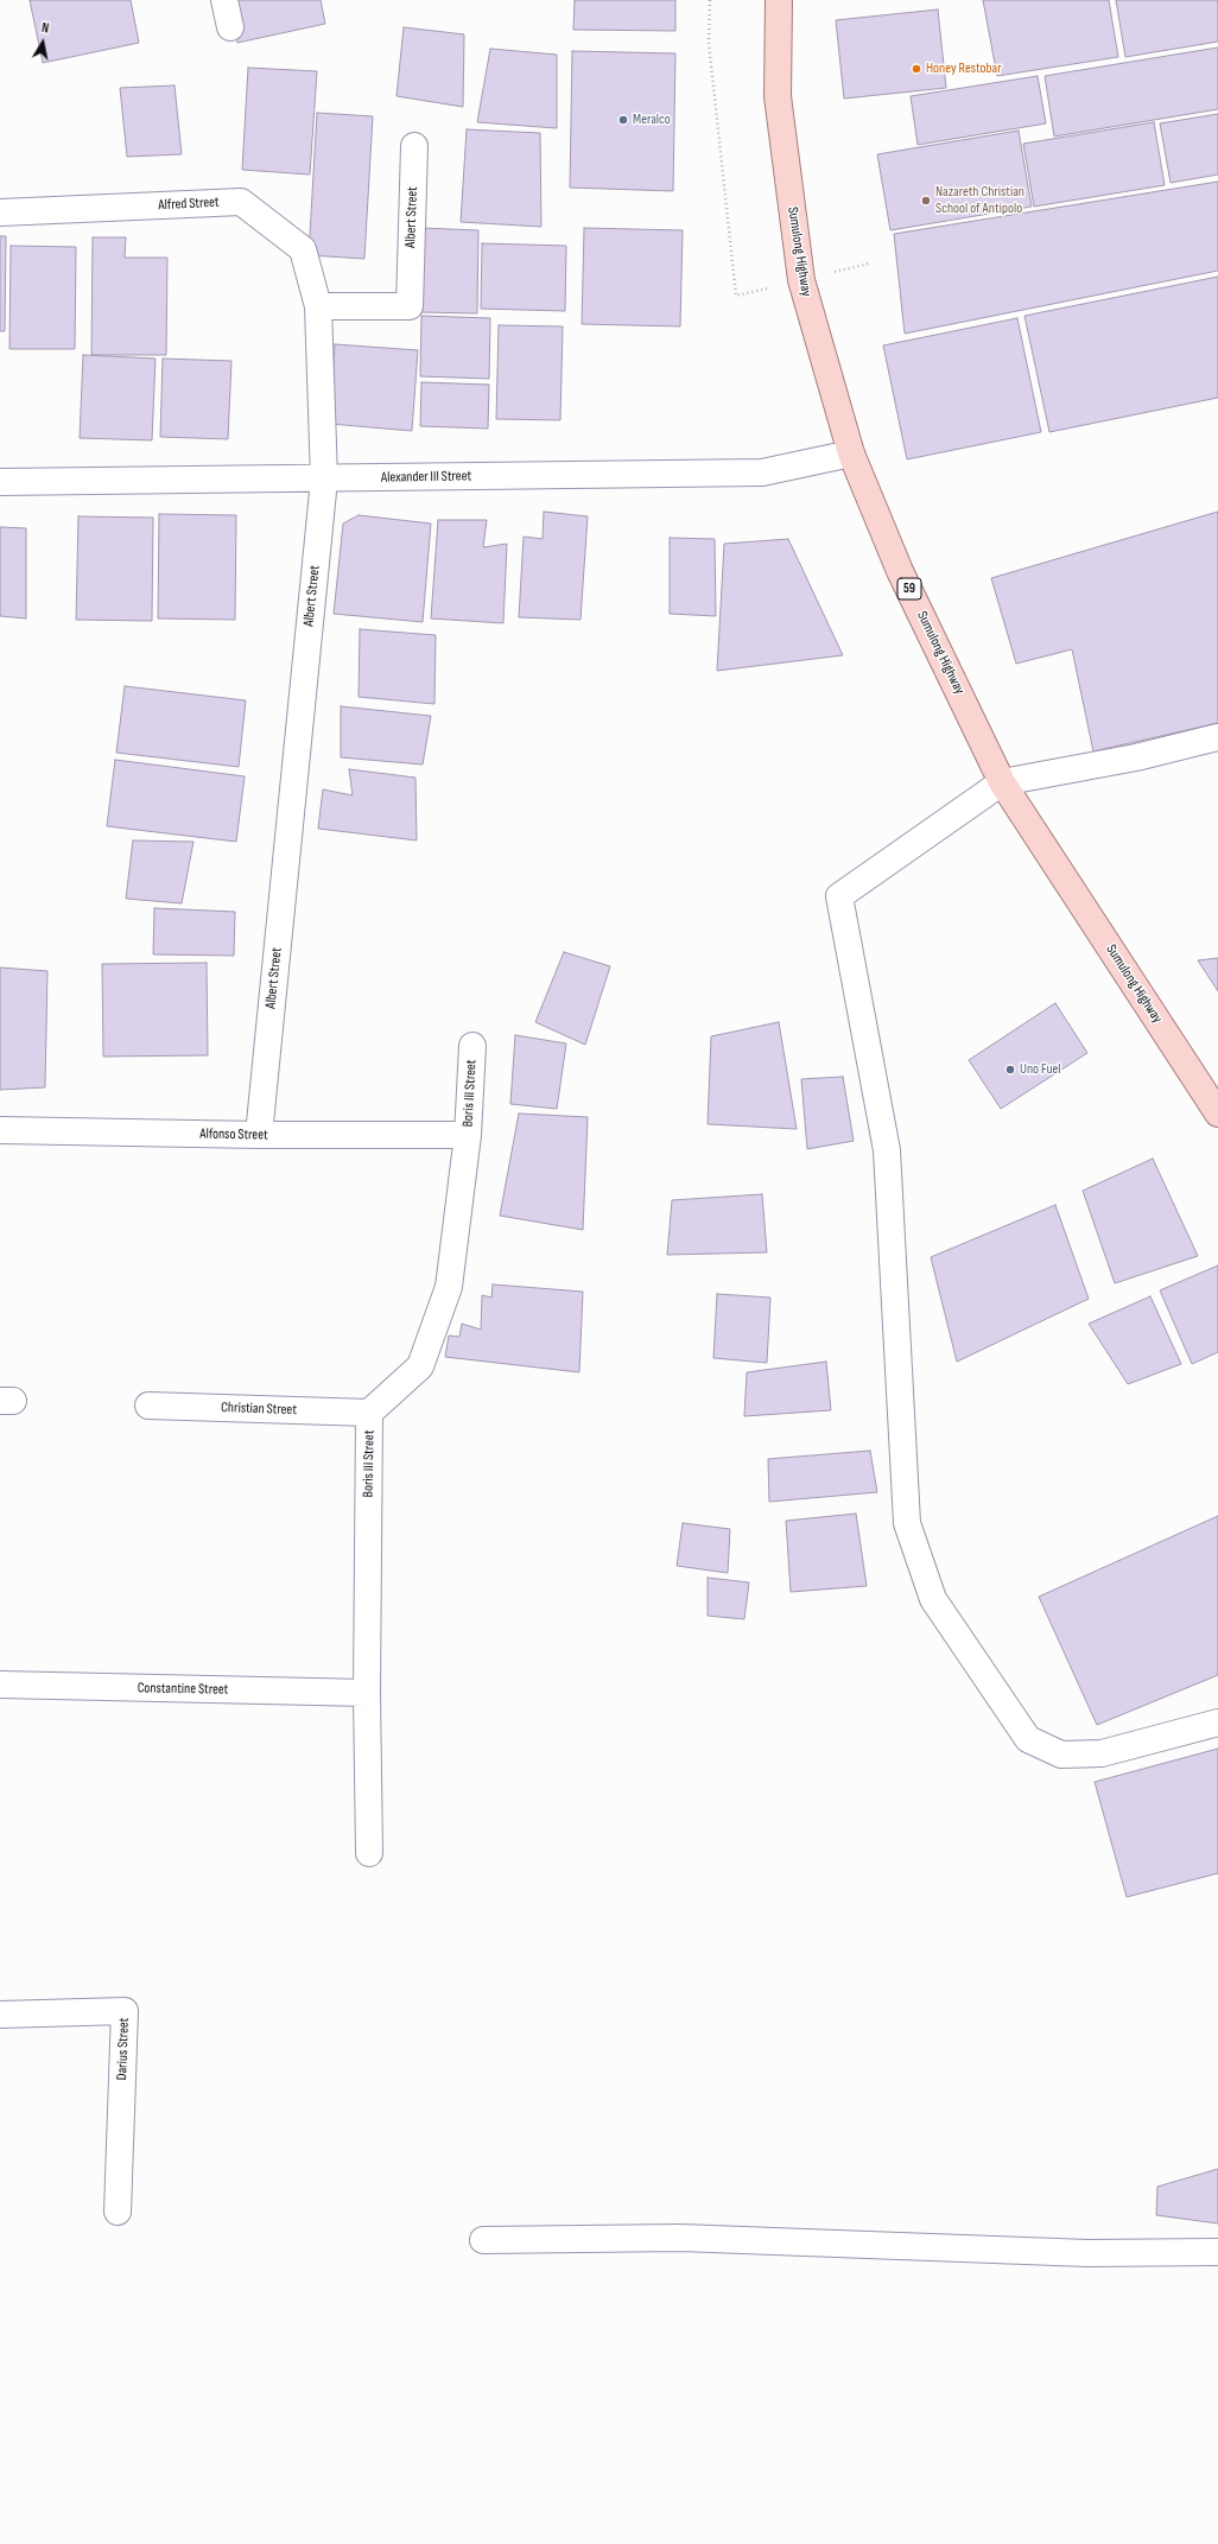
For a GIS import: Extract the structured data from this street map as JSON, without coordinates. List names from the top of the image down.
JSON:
{
  "streets": {
    "main road": ["Sumulong Highway", "59"],
    "street": [
      "Alfred Street",
      "Albert Street",
      "Alexander III Street",
      "Boris III Street",
      "Alfonso Street",
      "Christian Street",
      "Constantine Street",
      "Darius Street"
    ]
  },
  "crossings": [
    ["Alfred Street", "Albert Street"],
    ["Albert Street", "Alexander III Street"],
    ["Albert Street", "Alfonso Street"],
    ["Sumulong Highway", "Alexander III Street"],
    ["Boris III Street", "Alfonso Street"],
    ["Boris III Street", "Christian Street"],
    ["Boris III Street", "Constantine Street"]
  ],
  "places": [
    "Honey Restobar",
    "Meralco",
    "Nazareth Christian School of Antipolo",
    "Uno Fuel"
  ],
  "north": "top"
}
